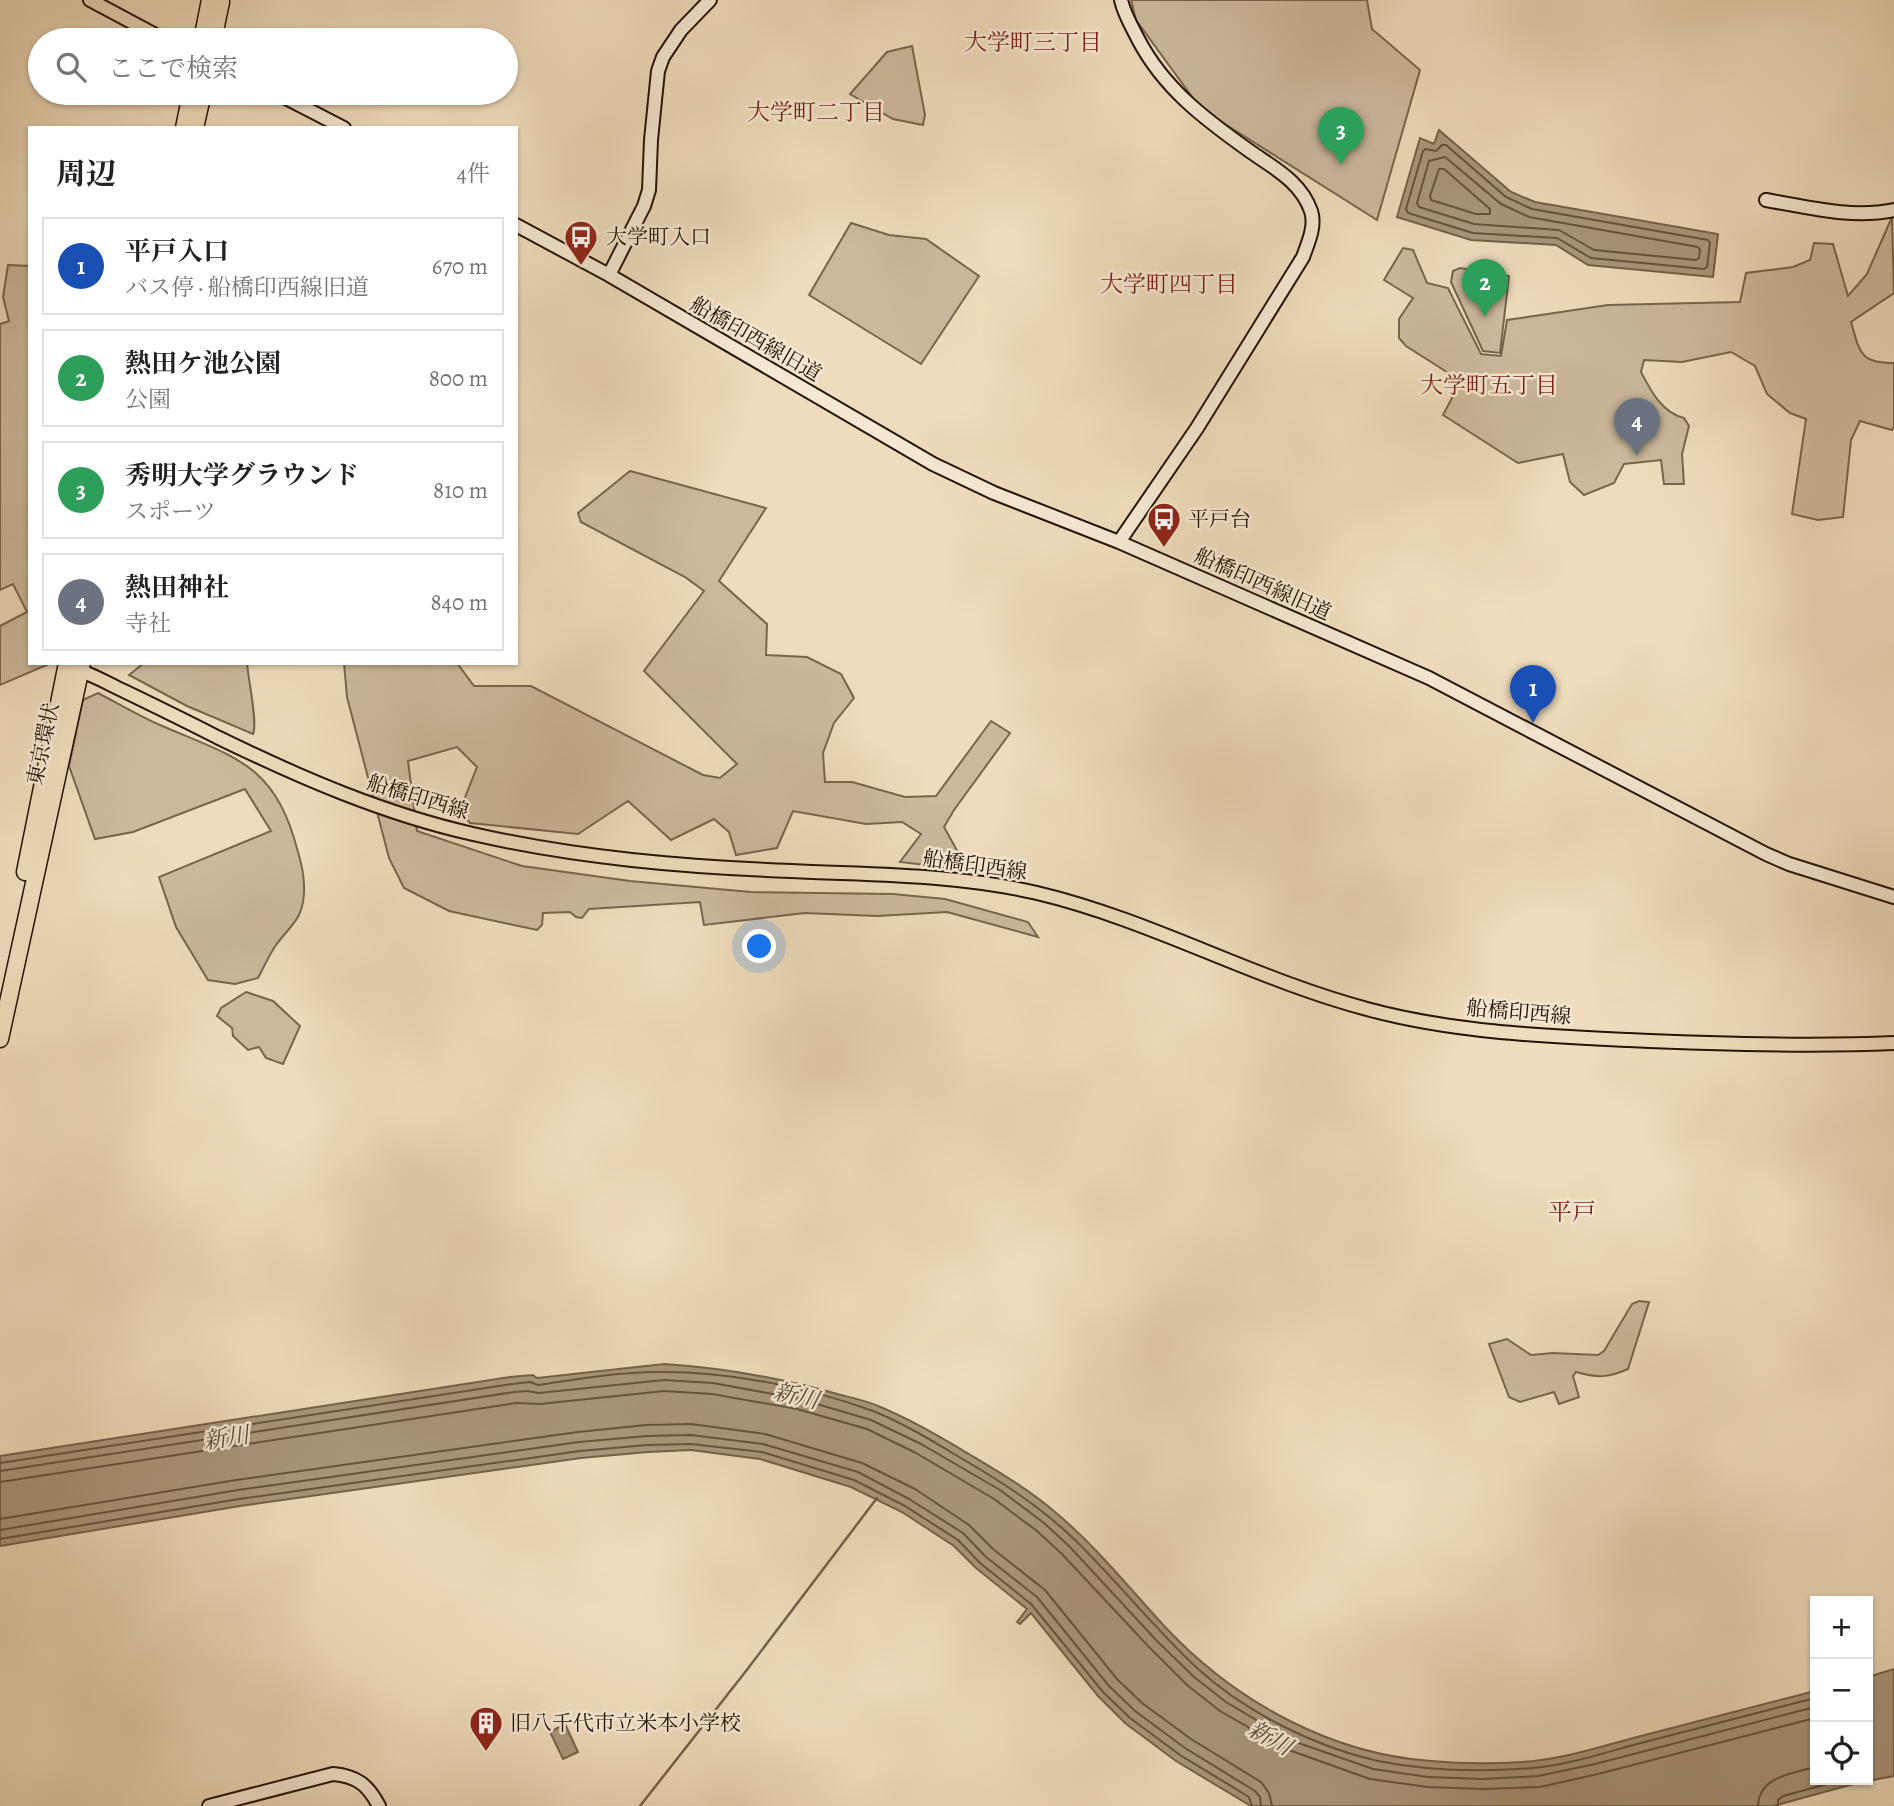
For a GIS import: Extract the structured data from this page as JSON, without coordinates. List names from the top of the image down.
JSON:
{
  "streets": {
    "highway": ["東京環状"],
    "main road": ["船橋印西線"],
    "street": ["船橋印西線旧道"]
  },
  "crossings": [
    ["東京環状", "船橋印西線"]
  ],
  "districts": [
    "大学町三丁目",
    "大学町二丁目",
    "大学町四丁目",
    "大学町五丁目",
    "平戸"
  ],
  "water": ["新川"],
  "places": {
    "bus stop": ["大学町入口", "平戸台"],
    "building": ["旧八千代市立米本小学校"]
  },
  "page": {
    "search": "ここで検索",
    "pins": [
      "3",
      "2",
      "4",
      "1"
    ],
    "heading": ["周辺", "4件"],
    "list": [
      {
        "mark": "1",
        "name": "平戸入口",
        "note": "バス停 · 船橋印西線旧道",
        "value": "670 m"
      },
      {
        "mark": "2",
        "name": "熱田ケ池公園",
        "note": "公園",
        "value": "800 m"
      },
      {
        "mark": "3",
        "name": "秀明大学グラウンド",
        "note": "スポーツ",
        "value": "810 m"
      },
      {
        "mark": "4",
        "name": "熱田神社",
        "note": "寺社",
        "value": "840 m"
      }
    ],
    "map_buttons": ["+", "−"]
  }
}
